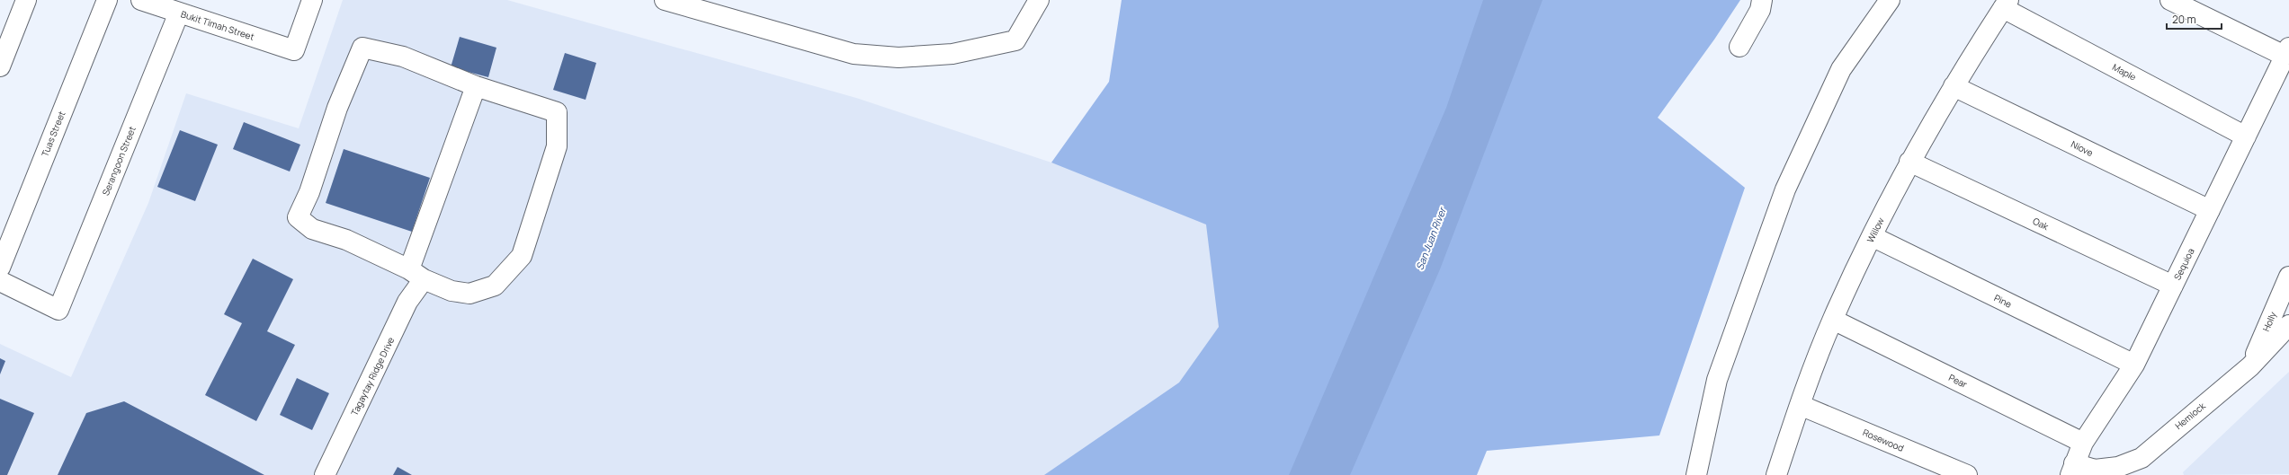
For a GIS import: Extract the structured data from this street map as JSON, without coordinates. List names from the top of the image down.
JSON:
{
  "streets": {
    "street": [
      "Bukit Timah Street",
      "Maple",
      "Tuas Street",
      "Niove",
      "Serangoon Street",
      "Oak",
      "Willow",
      "Sequioa",
      "Pine",
      "Holly",
      "Tagaytay Ridge Drive",
      "Pear",
      "Hemlock",
      "Rosewood"
    ]
  },
  "crossings": [
    ["Bukit Timah Street", "Serangoon Street"],
    ["Maple", "Willow"],
    ["Maple", "Sequioa"],
    ["Niove", "Willow"],
    ["Niove", "Sequioa"],
    ["Oak", "Willow"],
    ["Oak", "Sequioa"],
    ["Willow", "Pine"],
    ["Willow", "Pear"],
    ["Willow", "Rosewood"],
    ["Sequioa", "Pine"],
    ["Sequioa", "Pear"],
    ["Sequioa", "Hemlock"],
    ["Holly", "Hemlock"]
  ],
  "water": ["San Juan River"],
  "scale_bar": "20 m"
}
